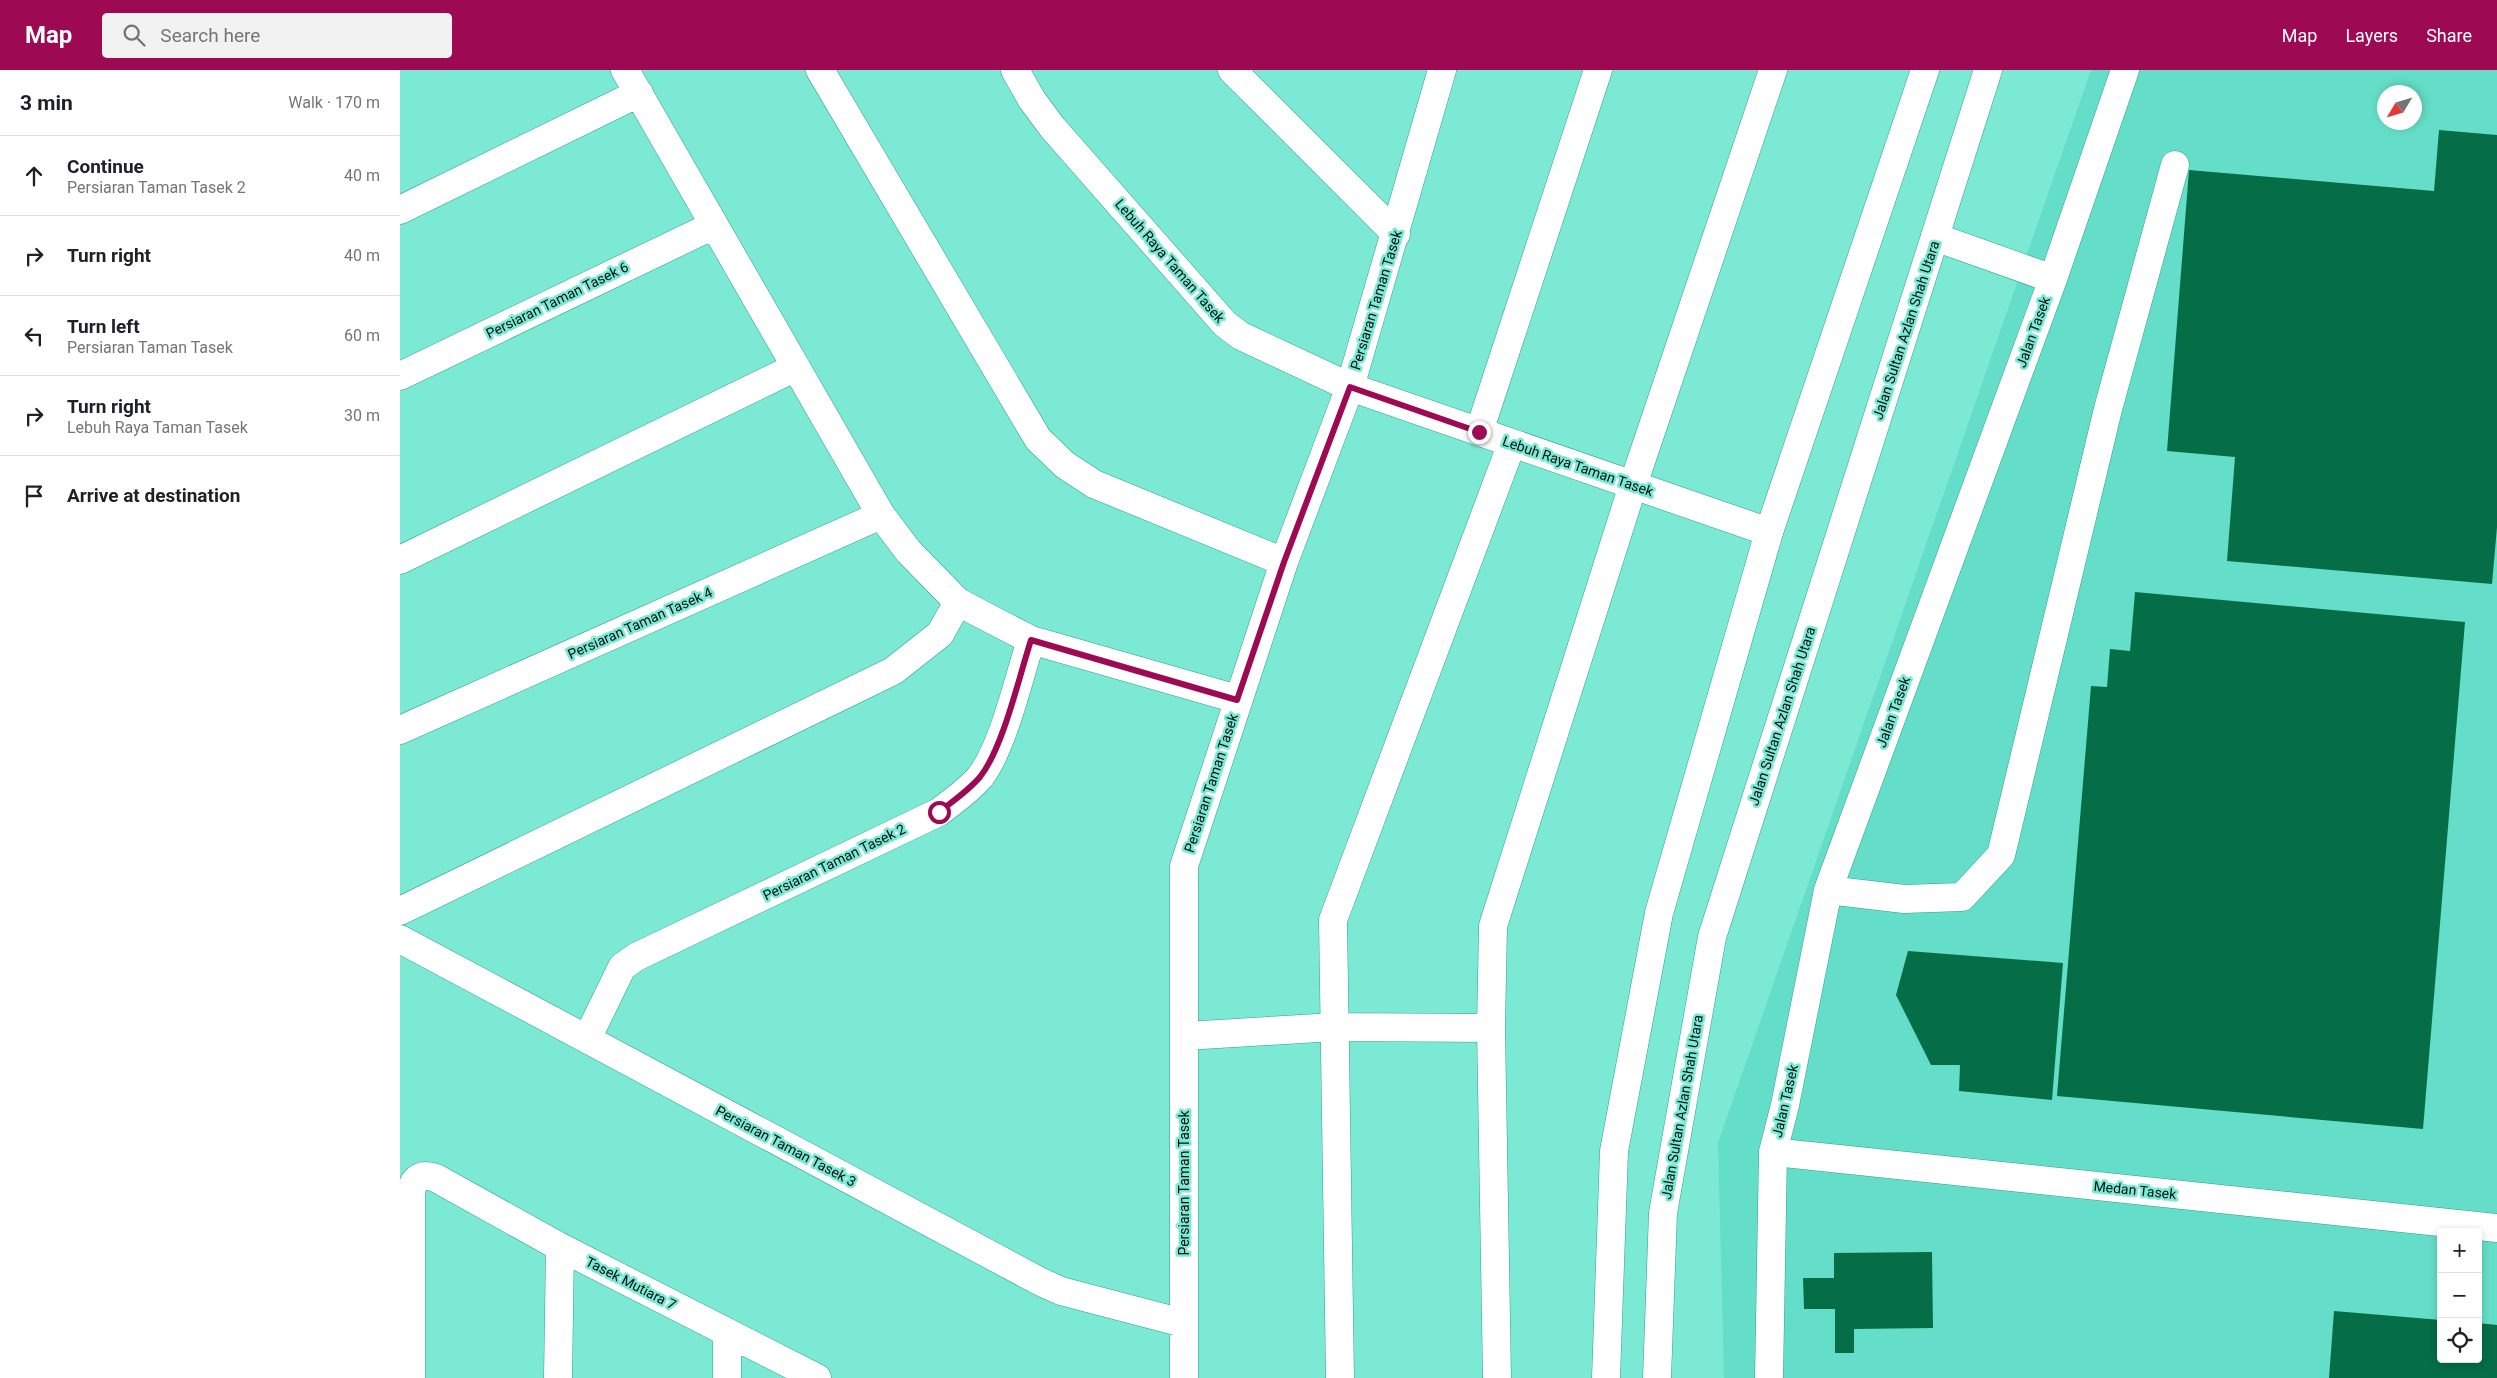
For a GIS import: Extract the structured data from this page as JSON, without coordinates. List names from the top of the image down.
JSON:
{
  "streets": {
    "street": [
      "Lebuh Raya Taman Tasek",
      "Persiaran Taman Tasek 6",
      "Persiaran Taman Tasek",
      "Jalan Sultan Azlan Shah Utara",
      "Jalan Tasek",
      "Persiaran Taman Tasek 4",
      "Persiaran Taman Tasek 2",
      "Persiaran Taman Tasek 3",
      "Medan Tasek",
      "Tasek Mutiara 7"
    ]
  },
  "crossings": [
    ["Lebuh Raya Taman Tasek", "Persiaran Taman Tasek"],
    ["Persiaran Taman Tasek", "Persiaran Taman Tasek 3"],
    ["Jalan Tasek", "Medan Tasek"],
    ["Persiaran Taman Tasek 2", "Persiaran Taman Tasek 3"]
  ],
  "north": "bottom left",
  "page": {
    "header": "Map",
    "search": "Search here",
    "nav": ["Map", "Layers", "Share"],
    "heading": ["3 min", "Walk · 170 m"],
    "list": [
      ["Continue", "Persiaran Taman Tasek 2", "40 m"],
      ["Turn right", "40 m"],
      ["Turn left", "Persiaran Taman Tasek", "60 m"],
      ["Turn right", "Lebuh Raya Taman Tasek", "30 m"],
      "Arrive at destination"
    ],
    "map_buttons": ["+", "−"]
  }
}
